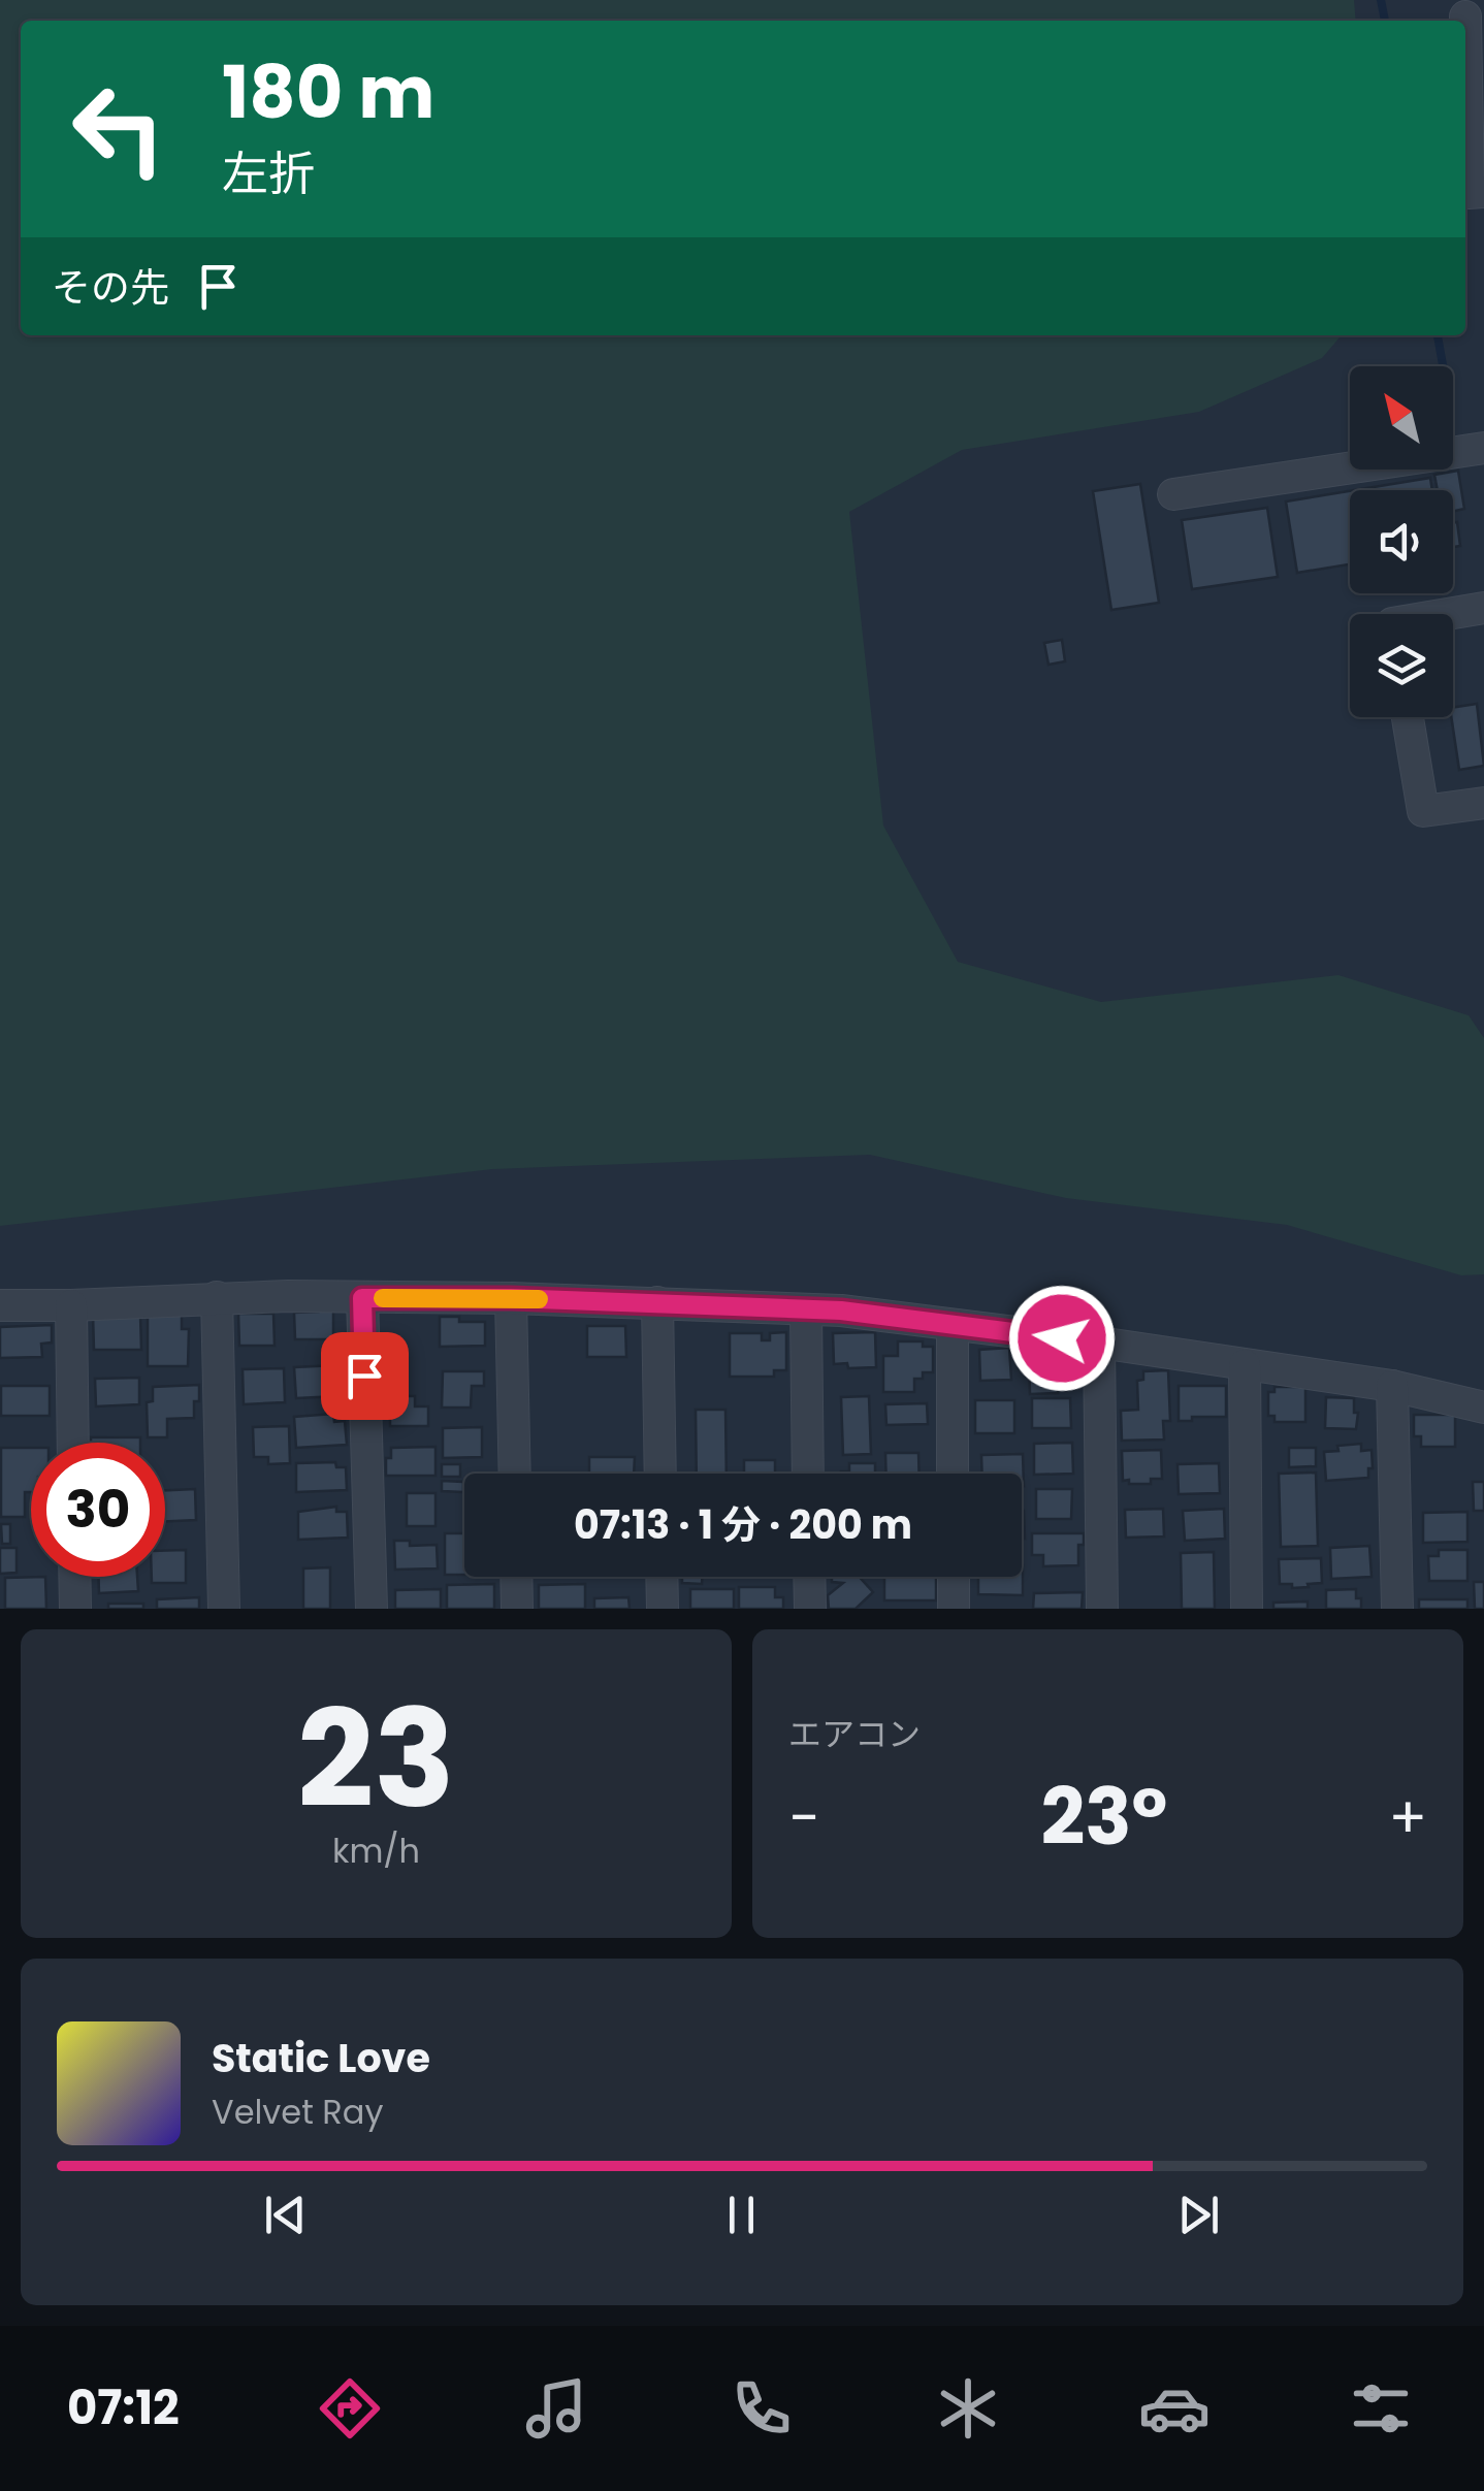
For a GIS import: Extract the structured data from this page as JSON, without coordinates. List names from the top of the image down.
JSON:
{
  "north": "top left",
  "page": {
    "turn": ["180 m", "左折"],
    "then": "その先",
    "limit": "30",
    "trip": "07:13 · 1 分 · 200 m",
    "tile": [
      ["23", "km/h"],
      "エアコン"
    ],
    "heat": ["−", "23°", "+"],
    "song": ["Static Love", "Velvet Ray"],
    "tabs": "07:12"
  }
}
